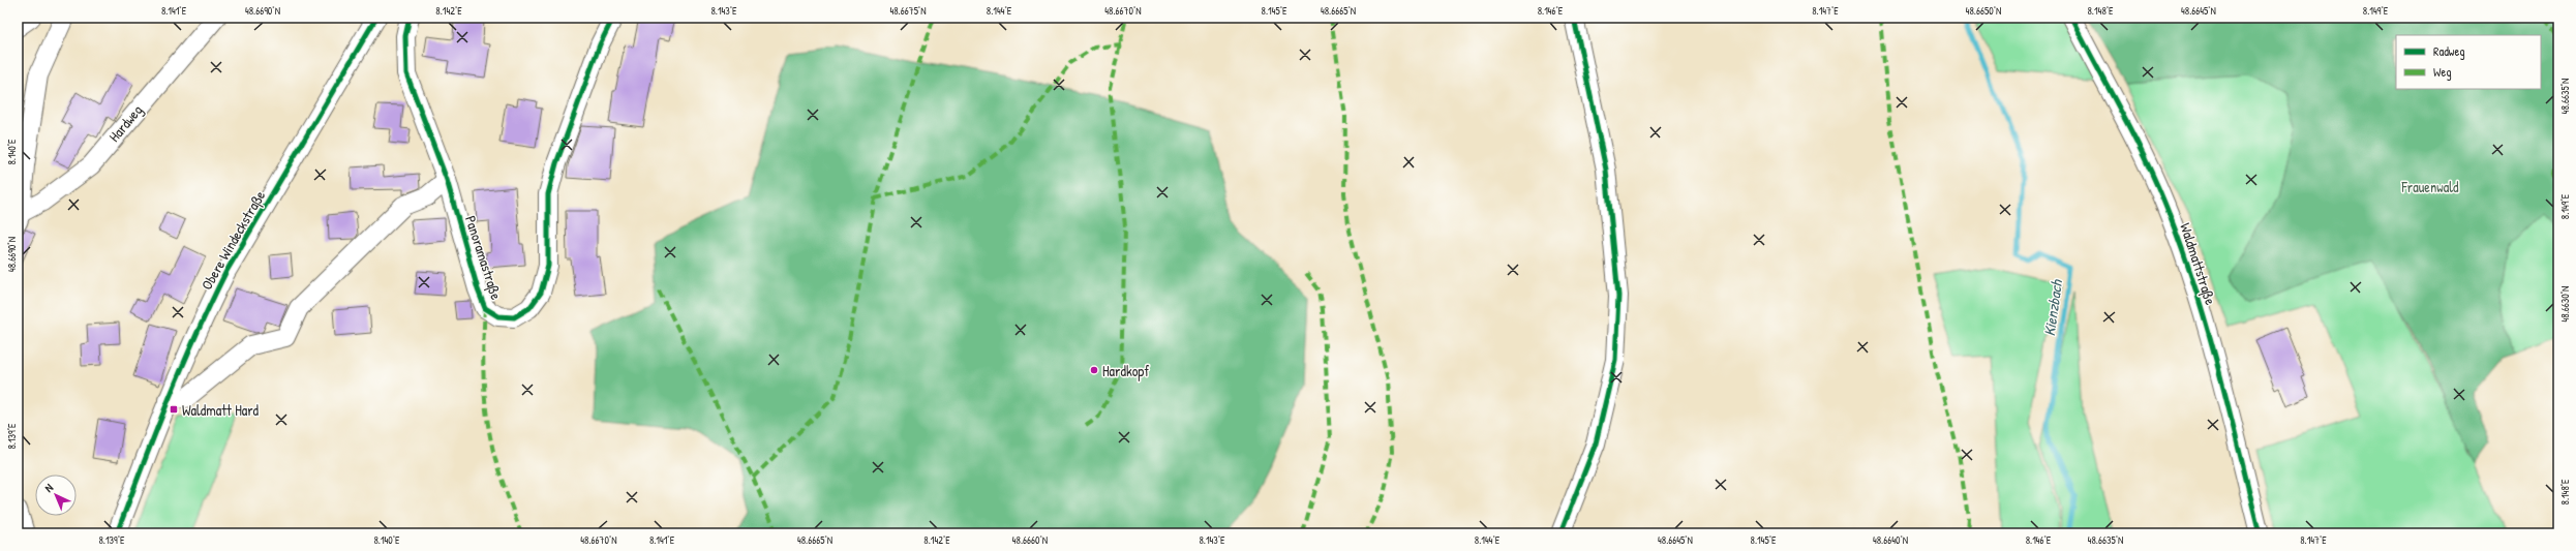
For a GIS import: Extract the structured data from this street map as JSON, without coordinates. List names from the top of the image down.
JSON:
{
  "streets": {
    "street": [
      "Hardweg",
      "Obere Windeckstraße",
      "Panoramastraße",
      "Waldmattstraße"
    ]
  },
  "water": ["Kienzbach"],
  "parks": ["Frauenwald"],
  "places": {
    "other": ["Hardkopf"],
    "transit": ["Waldmatt Hard"]
  },
  "legend": ["Radweg", "Weg"],
  "north": "top left",
  "coordinates": [
    "8.141°E",
    "48.6690°N",
    "8.142°E",
    "8.143°E",
    "48.6675°N",
    "8.144°E",
    "48.6670°N",
    "8.145°E",
    "48.6665°N",
    "8.146°E",
    "8.147°E",
    "48.6650°N",
    "8.148°E",
    "48.6645°N",
    "8.149°E",
    "48.6635°N",
    "8.140°E",
    "48.6630°N",
    "8.139°E",
    "48.6660°N",
    "48.6640°N"
  ]
}
